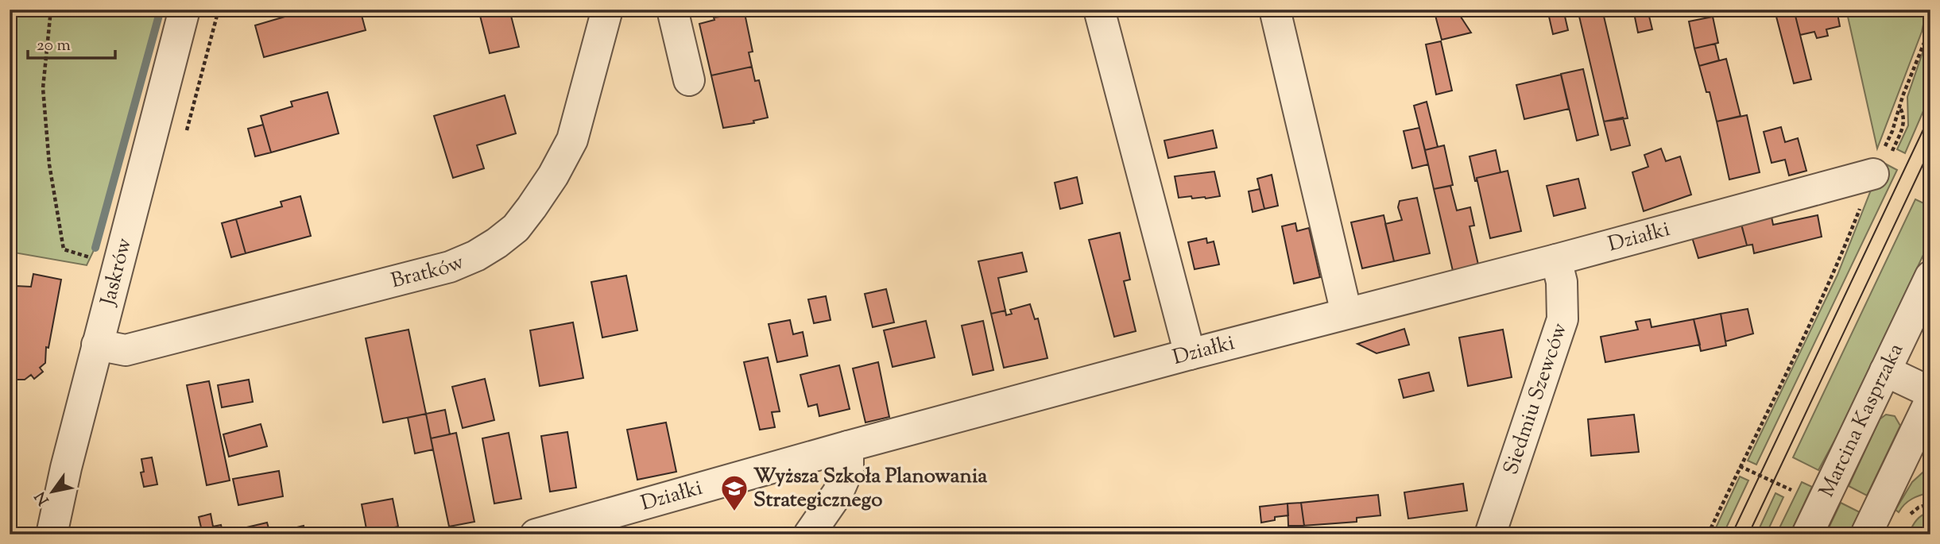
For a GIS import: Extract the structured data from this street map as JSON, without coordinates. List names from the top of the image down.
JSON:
{
  "streets": {
    "street": [
      "Działki",
      "Bratków",
      "Jaskrów",
      "Siedmiu Szewców",
      "Marcina Kasprzaka"
    ]
  },
  "crossings": [
    ["Działki", "Siedmiu Szewców"],
    ["Bratków", "Jaskrów"]
  ],
  "places": {
    "school or university": ["Wyższa Szkoła Planowania Strategicznego"]
  },
  "scale_bar": "20 m",
  "north": "bottom left"
}
